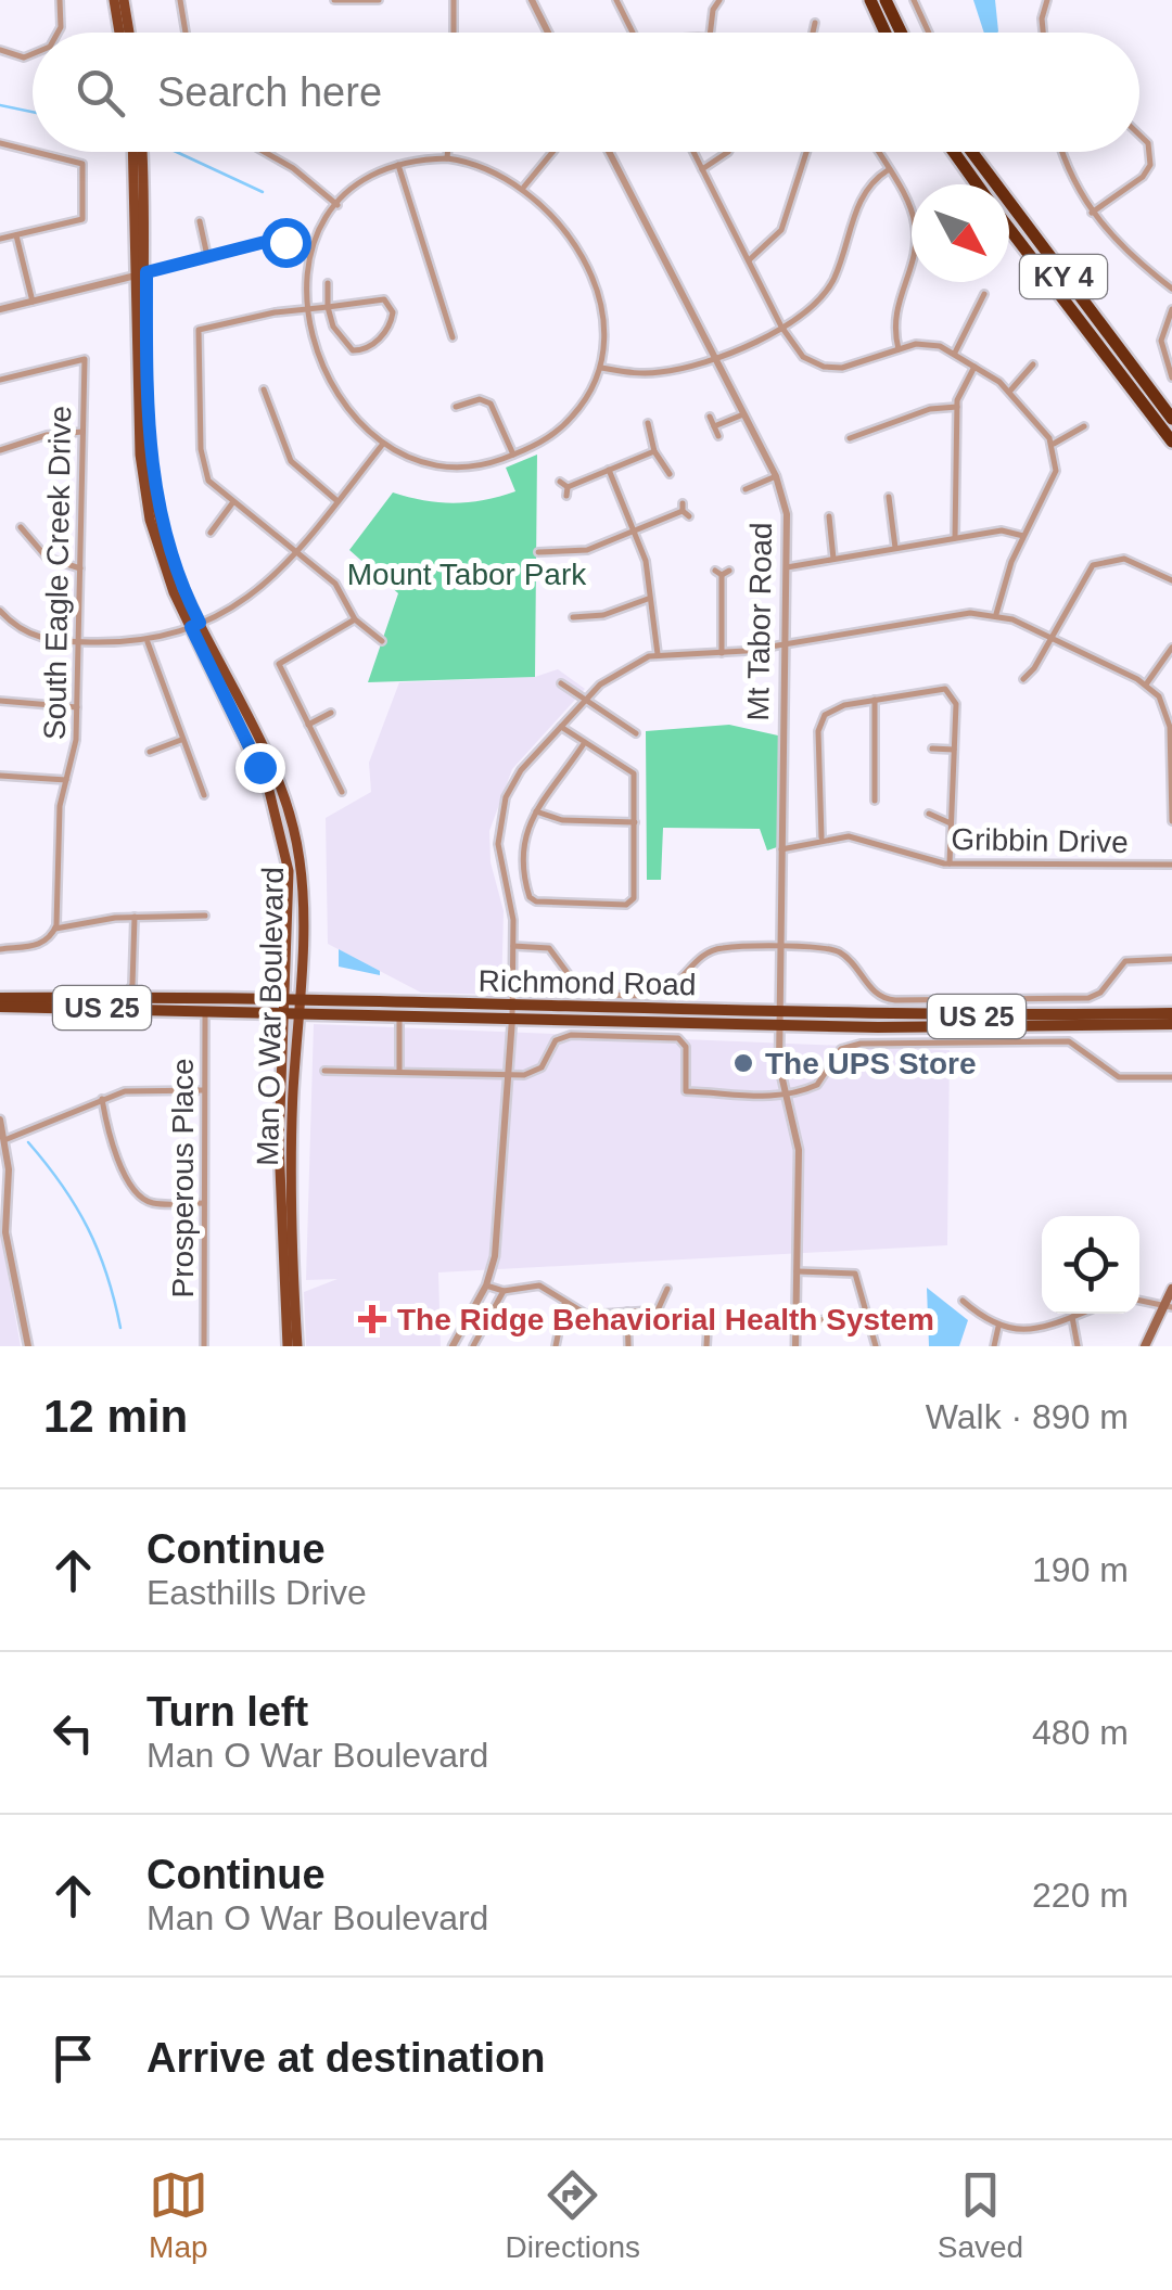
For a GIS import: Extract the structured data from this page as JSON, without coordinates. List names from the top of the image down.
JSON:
{
  "streets": {
    "highway": ["KY 4", "Richmond Road", "US 25"],
    "main road": ["Man O War Boulevard"],
    "street": [
      "South Eagle Creek Drive",
      "Mt Tabor Road",
      "Gribbin Drive",
      "Prosperous Place"
    ]
  },
  "crossings": [
    ["Mt Tabor Road", "Gribbin Drive"],
    ["Mt Tabor Road", "Richmond Road"],
    ["Richmond Road", "Man O War Boulevard"],
    ["Richmond Road", "Prosperous Place"]
  ],
  "parks": ["Mount Tabor Park"],
  "places": {
    "other": ["The UPS Store"],
    "health": ["The Ridge Behaviorial Health System"]
  },
  "north": "bottom right",
  "page": {
    "search": "Search here",
    "heading": ["12 min", "Walk · 890 m"],
    "list": [
      ["Continue", "Easthills Drive", "190 m"],
      ["Turn left", "Man O War Boulevard", "480 m"],
      ["Continue", "Man O War Boulevard", "220 m"],
      "Arrive at destination"
    ],
    "nav": ["Map", "Directions", "Saved"]
  }
}
